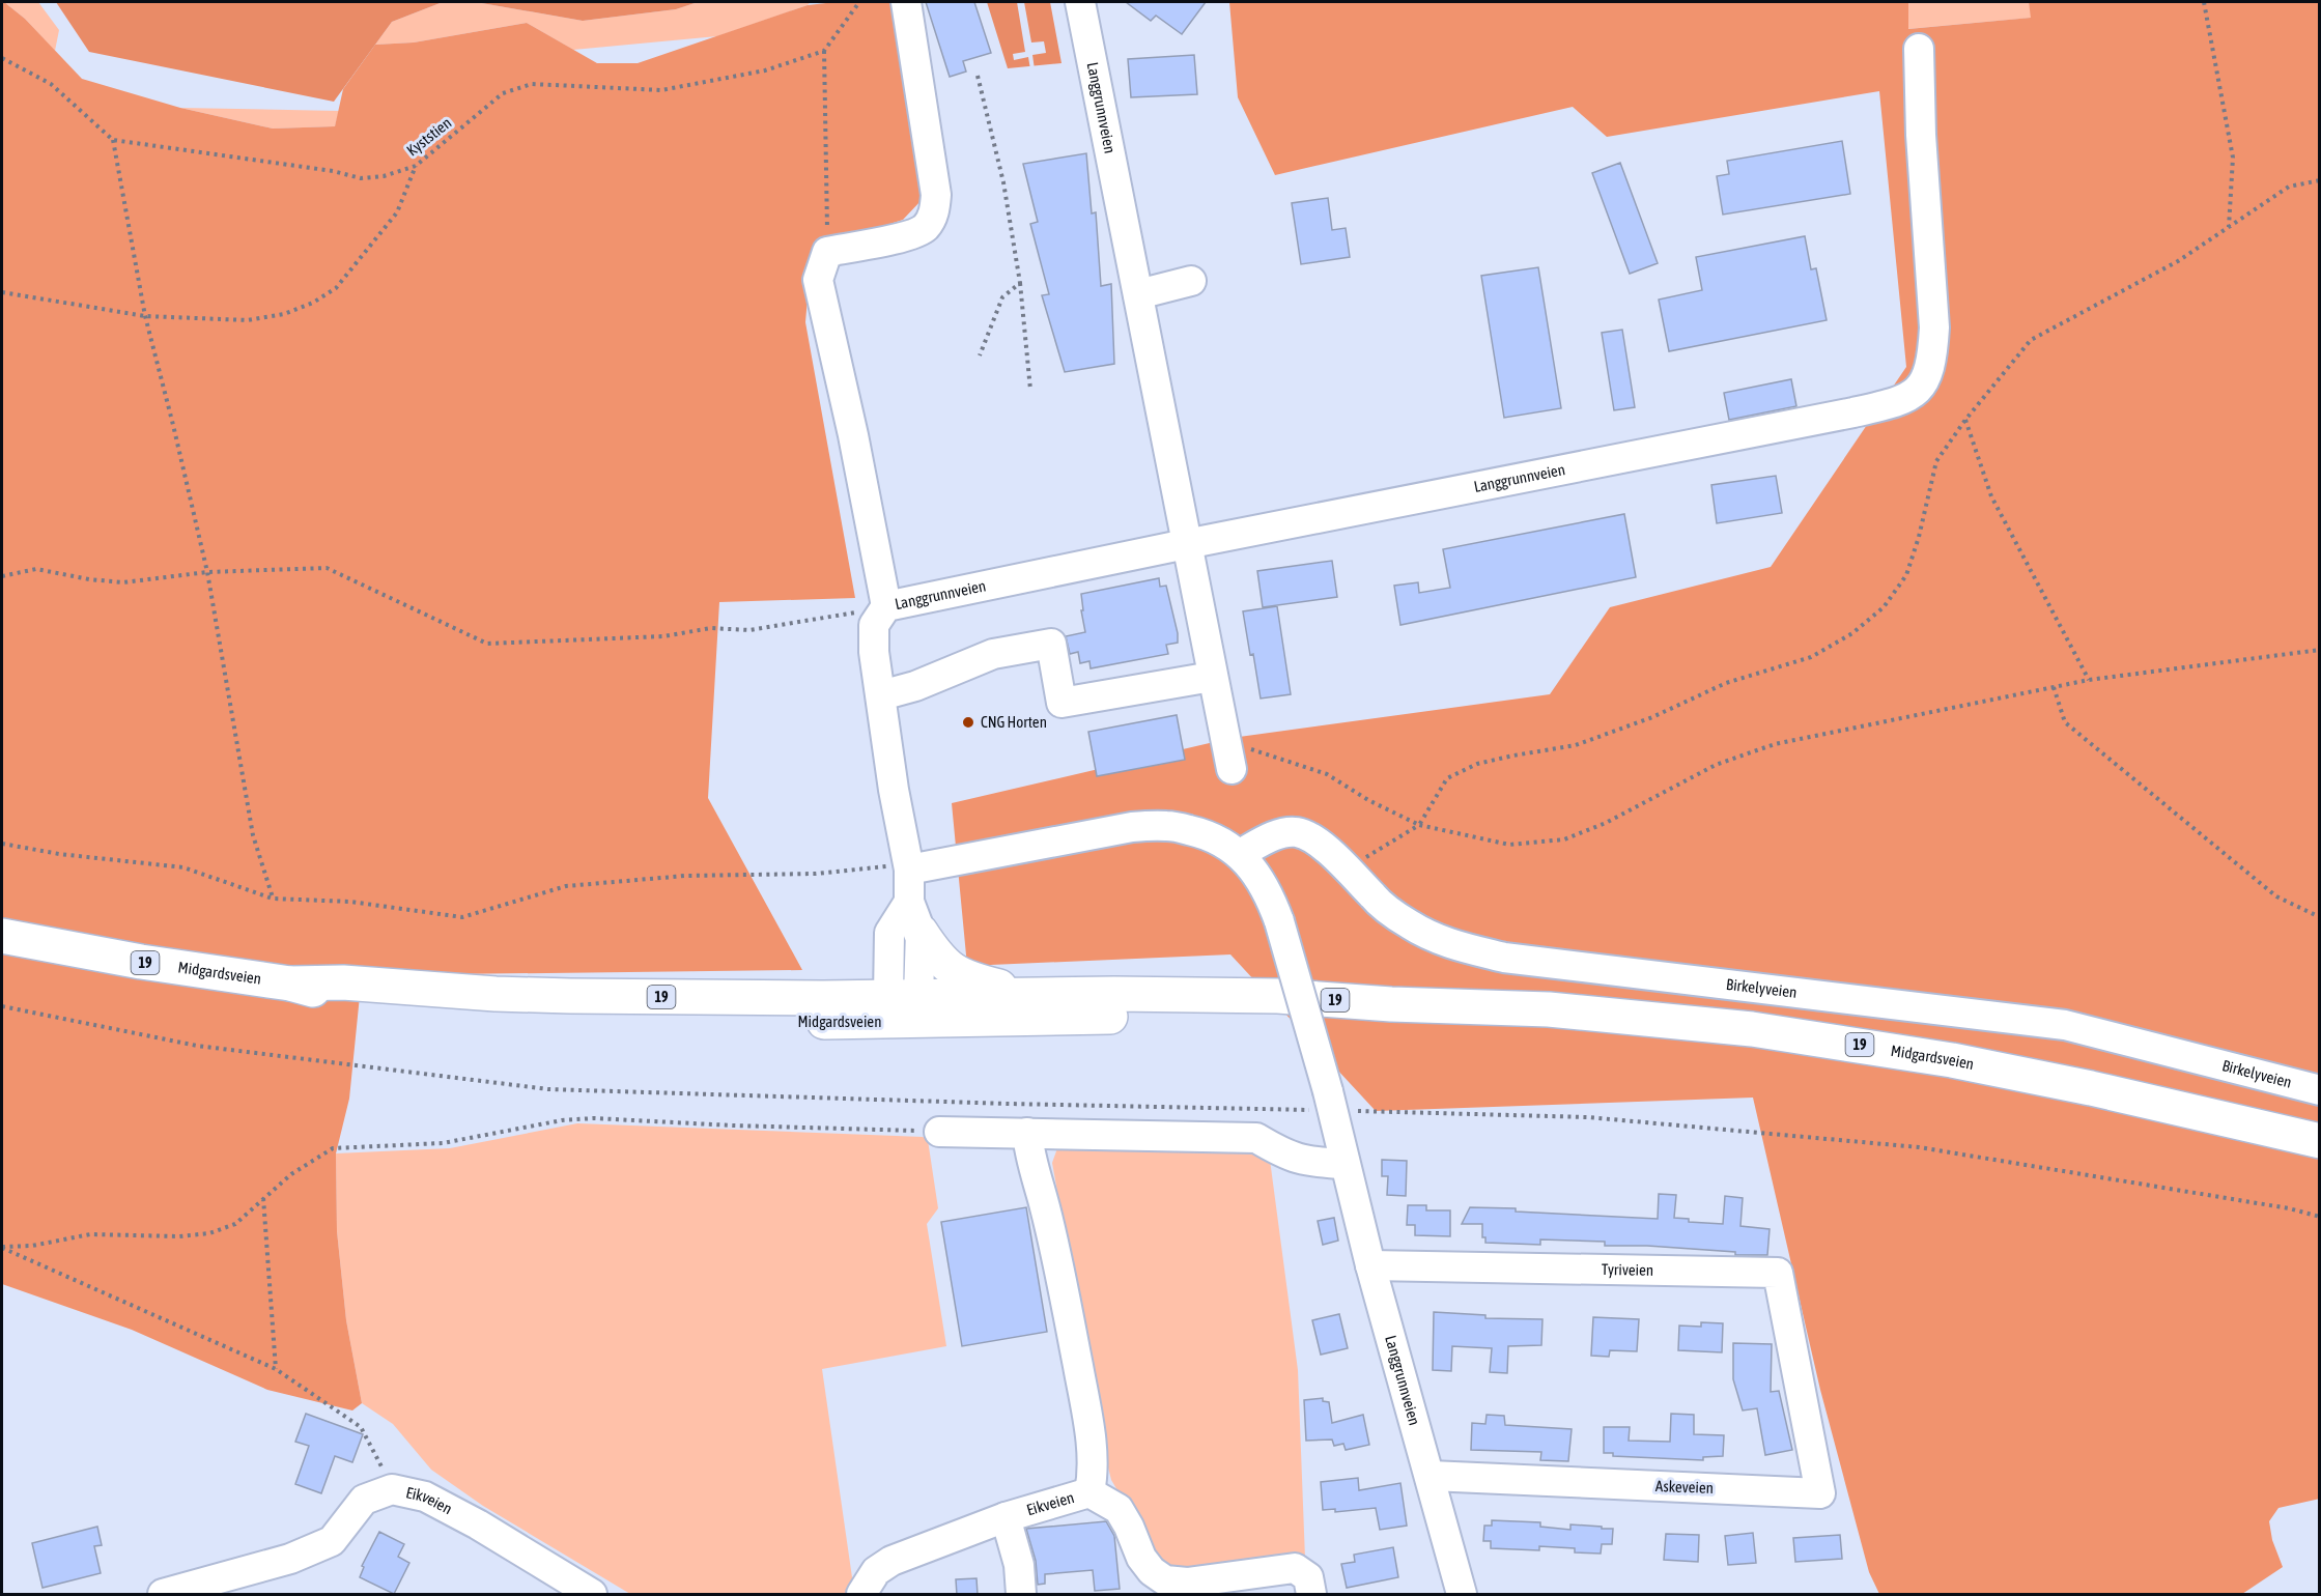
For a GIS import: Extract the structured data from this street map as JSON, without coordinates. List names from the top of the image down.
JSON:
{
  "streets": {
    "highway": ["19", "Midgardsveien"],
    "street": [
      "Langgrunnveien",
      "Birkelyveien",
      "Tyriveien",
      "Askeveien",
      "Eikveien"
    ],
    "path": ["Kyststien"]
  },
  "crossings": [
    ["Langgrunnveien", "19"],
    ["Langgrunnveien", "Midgardsveien"],
    ["Langgrunnveien", "Birkelyveien"],
    ["Langgrunnveien", "Tyriveien"],
    ["Langgrunnveien", "Askeveien"],
    ["19", "Midgardsveien"],
    ["Tyriveien", "Askeveien"]
  ],
  "places": ["CNG Horten"]
}
